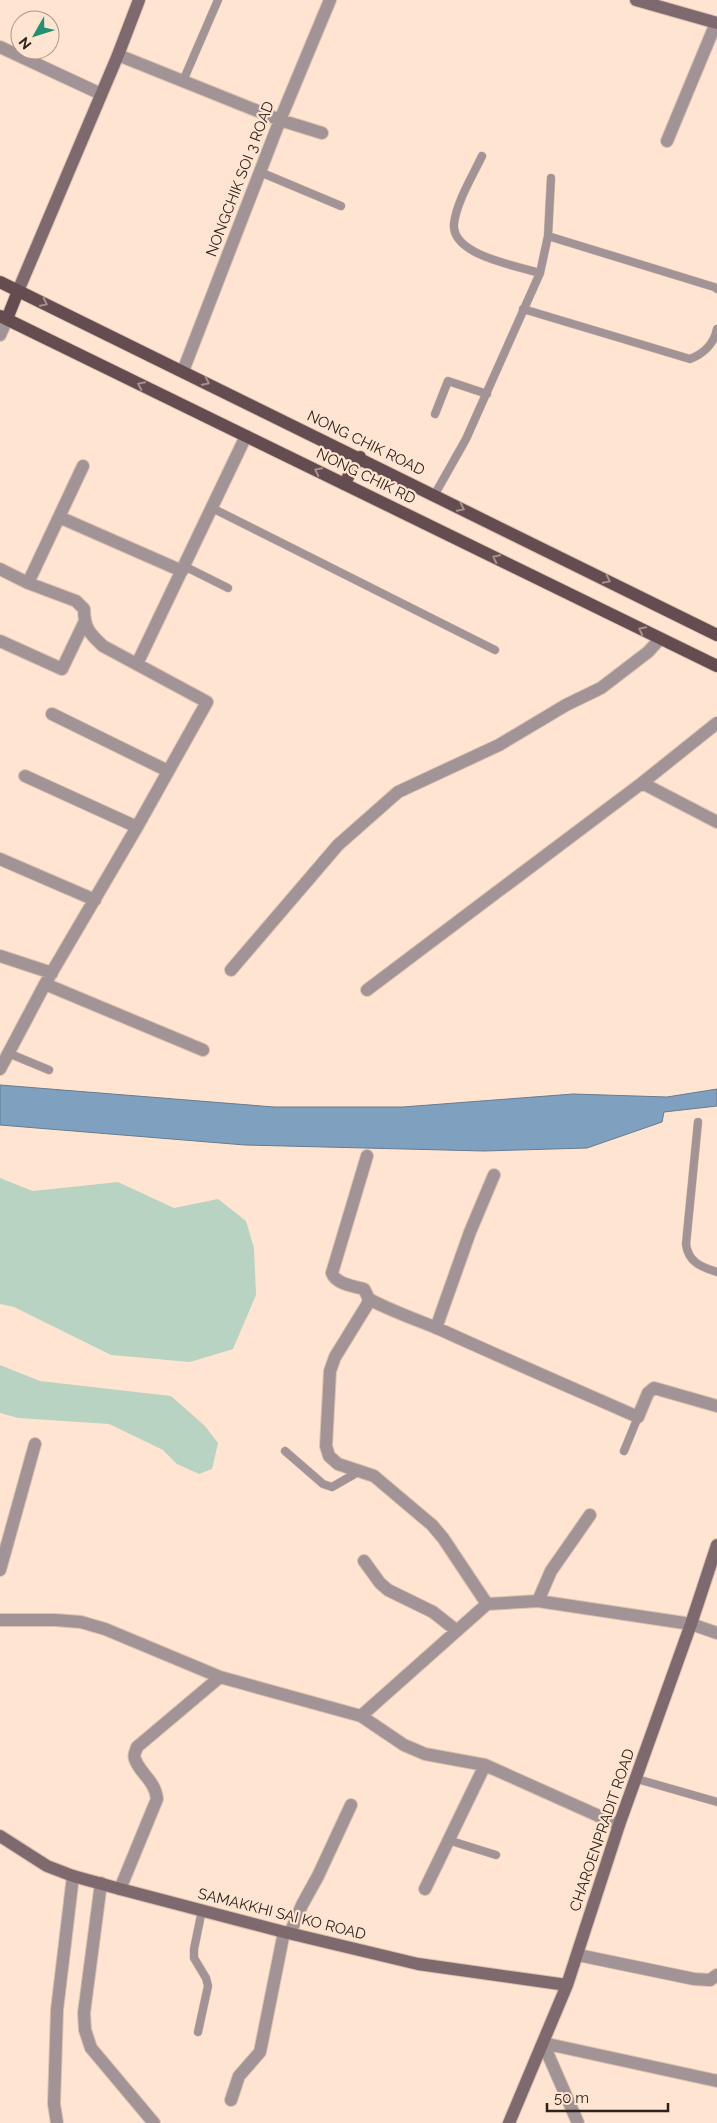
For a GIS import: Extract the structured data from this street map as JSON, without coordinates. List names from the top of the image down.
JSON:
{
  "streets": {
    "main road": ["NONG CHIK ROAD", "NONG CHIK RD"],
    "street": ["NONGCHIK SOI 3 ROAD", "CHAROENPRADIT ROAD", "SAMAKKHI SAI KO ROAD"]
  },
  "crossings": [
    ["NONGCHIK SOI 3 ROAD", "NONG CHIK ROAD"],
    ["CHAROENPRADIT ROAD", "SAMAKKHI SAI KO ROAD"]
  ],
  "one_way": ["NONG CHIK ROAD", "NONG CHIK RD"],
  "scale_bar": "50 m",
  "north": "bottom left"
}
